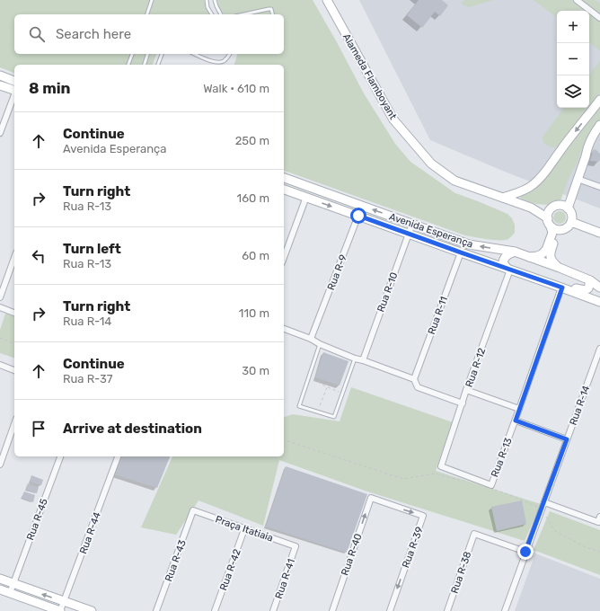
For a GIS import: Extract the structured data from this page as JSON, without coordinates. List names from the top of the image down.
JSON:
{
  "streets": {
    "street": [
      "Alameda Flamboyant",
      "Avenida Esperança",
      "Rua R-9",
      "Rua R-10",
      "Rua R-11",
      "Rua R-12",
      "Rua R-14",
      "Rua R-13",
      "Rua R-45",
      "Praça Itatiaia",
      "Rua R-44",
      "Rua R-39",
      "Rua R-40",
      "Rua R-43",
      "Rua R-42",
      "Rua R-38",
      "Rua R-41"
    ]
  },
  "crossings": [
    ["Avenida Esperança", "Rua R-9"],
    ["Avenida Esperança", "Rua R-10"],
    ["Avenida Esperança", "Rua R-11"],
    ["Avenida Esperança", "Rua R-12"],
    ["Avenida Esperança", "Rua R-13"],
    ["Rua R-12", "Rua R-13"],
    ["Rua R-14", "Rua R-38"],
    ["Praça Itatiaia", "Rua R-43"],
    ["Praça Itatiaia", "Rua R-42"],
    ["Praça Itatiaia", "Rua R-41"],
    ["Rua R-39", "Rua R-40"]
  ],
  "one_way": ["Rua R-40"],
  "page": {
    "map_buttons": ["+", "−"],
    "search": "Search here",
    "heading": ["8 min", "Walk · 610 m"],
    "list": [
      ["Continue", "Avenida Esperança", "250 m"],
      ["Turn right", "Rua R-13", "160 m"],
      ["Turn left", "Rua R-13", "60 m"],
      ["Turn right", "Rua R-14", "110 m"],
      ["Continue", "Rua R-37", "30 m"],
      "Arrive at destination"
    ]
  }
}
